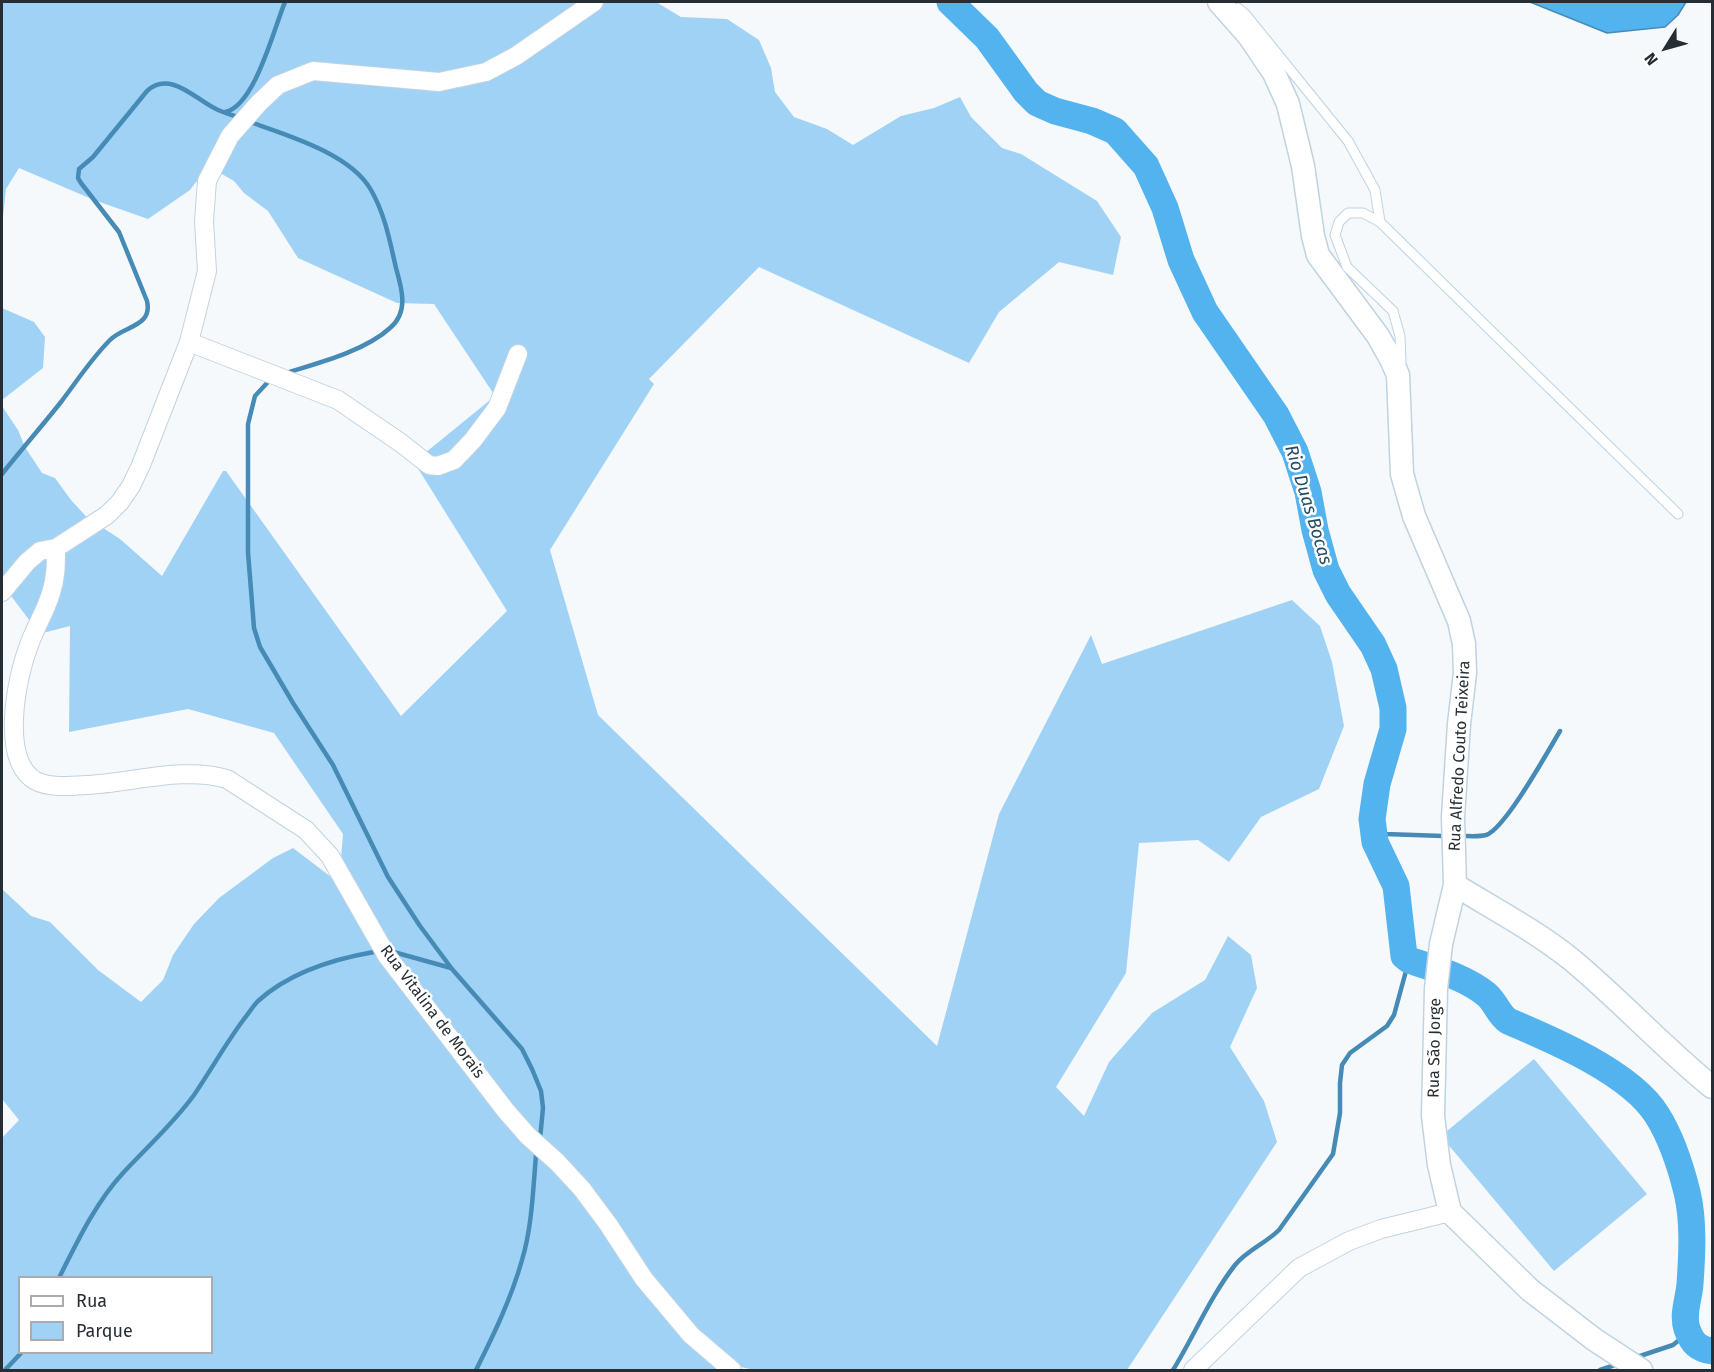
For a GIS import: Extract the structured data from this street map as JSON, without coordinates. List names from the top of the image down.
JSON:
{
  "streets": {
    "street": ["Rua Alfredo Couto Teixeira", "Rua Vitalina de Morais", "Rua São Jorge"]
  },
  "crossings": [
    ["Rua Alfredo Couto Teixeira", "Rua São Jorge"]
  ],
  "water": ["Rio Duas Bocas"],
  "legend": ["Rua", "Parque"],
  "north": "bottom left"
}
